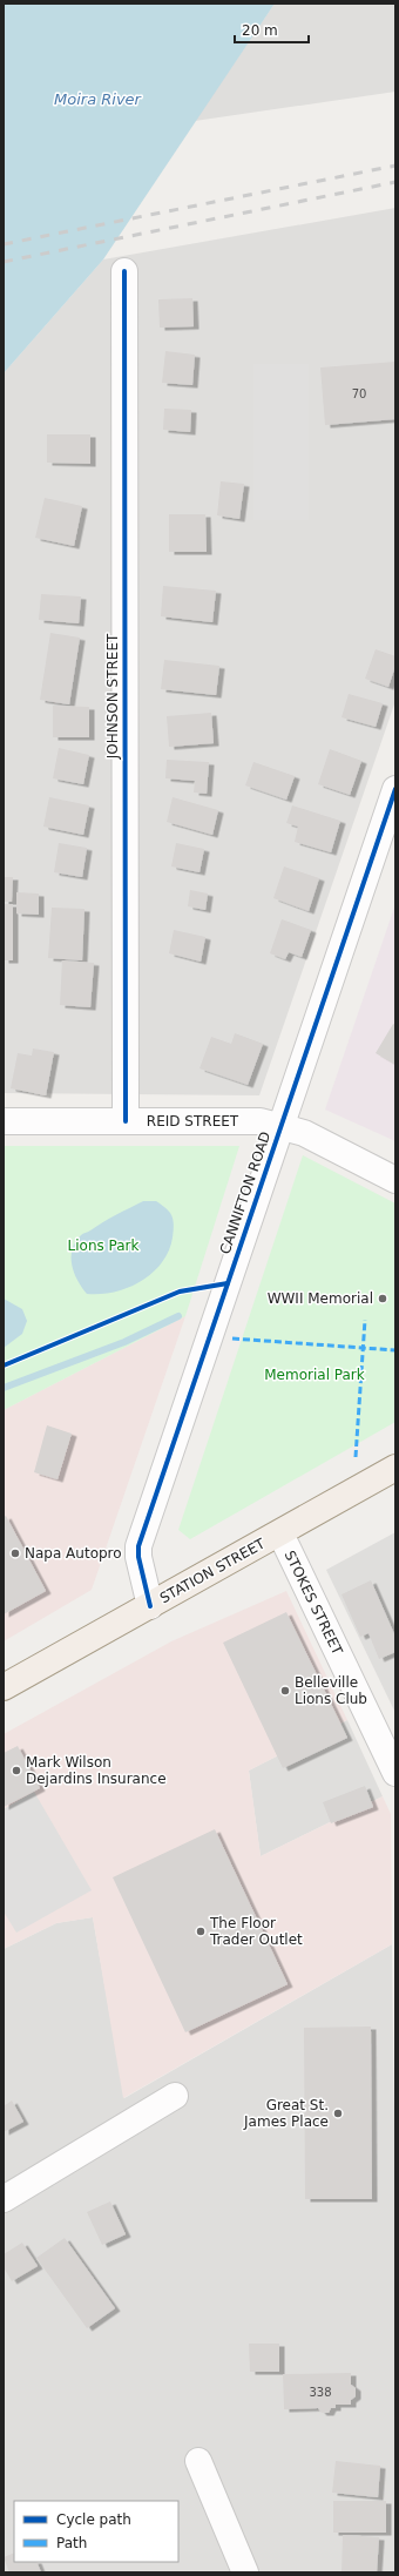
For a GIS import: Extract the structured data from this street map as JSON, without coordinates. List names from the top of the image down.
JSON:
{
  "streets": {
    "main road": ["STATION STREET"],
    "street": [
      "JOHNSON STREET",
      "REID STREET",
      "CANNIFTON ROAD",
      "STOKES STREET"
    ]
  },
  "crossings": [
    ["JOHNSON STREET", "REID STREET"],
    ["REID STREET", "CANNIFTON ROAD"],
    ["CANNIFTON ROAD", "STATION STREET"],
    ["STATION STREET", "STOKES STREET"]
  ],
  "water": ["Moira River"],
  "parks": ["Lions Park", "Memorial Park"],
  "places": [
    "WWII Memorial",
    "Napa Autopro",
    "Belleville Lions Club",
    "Mark Wilson Dejardins Insurance",
    "The Floor Trader Outlet",
    "Great St. James Place"
  ],
  "house_numbers": ["70", "338"],
  "legend": ["Cycle path", "Path"],
  "scale_bar": "20 m"
}
